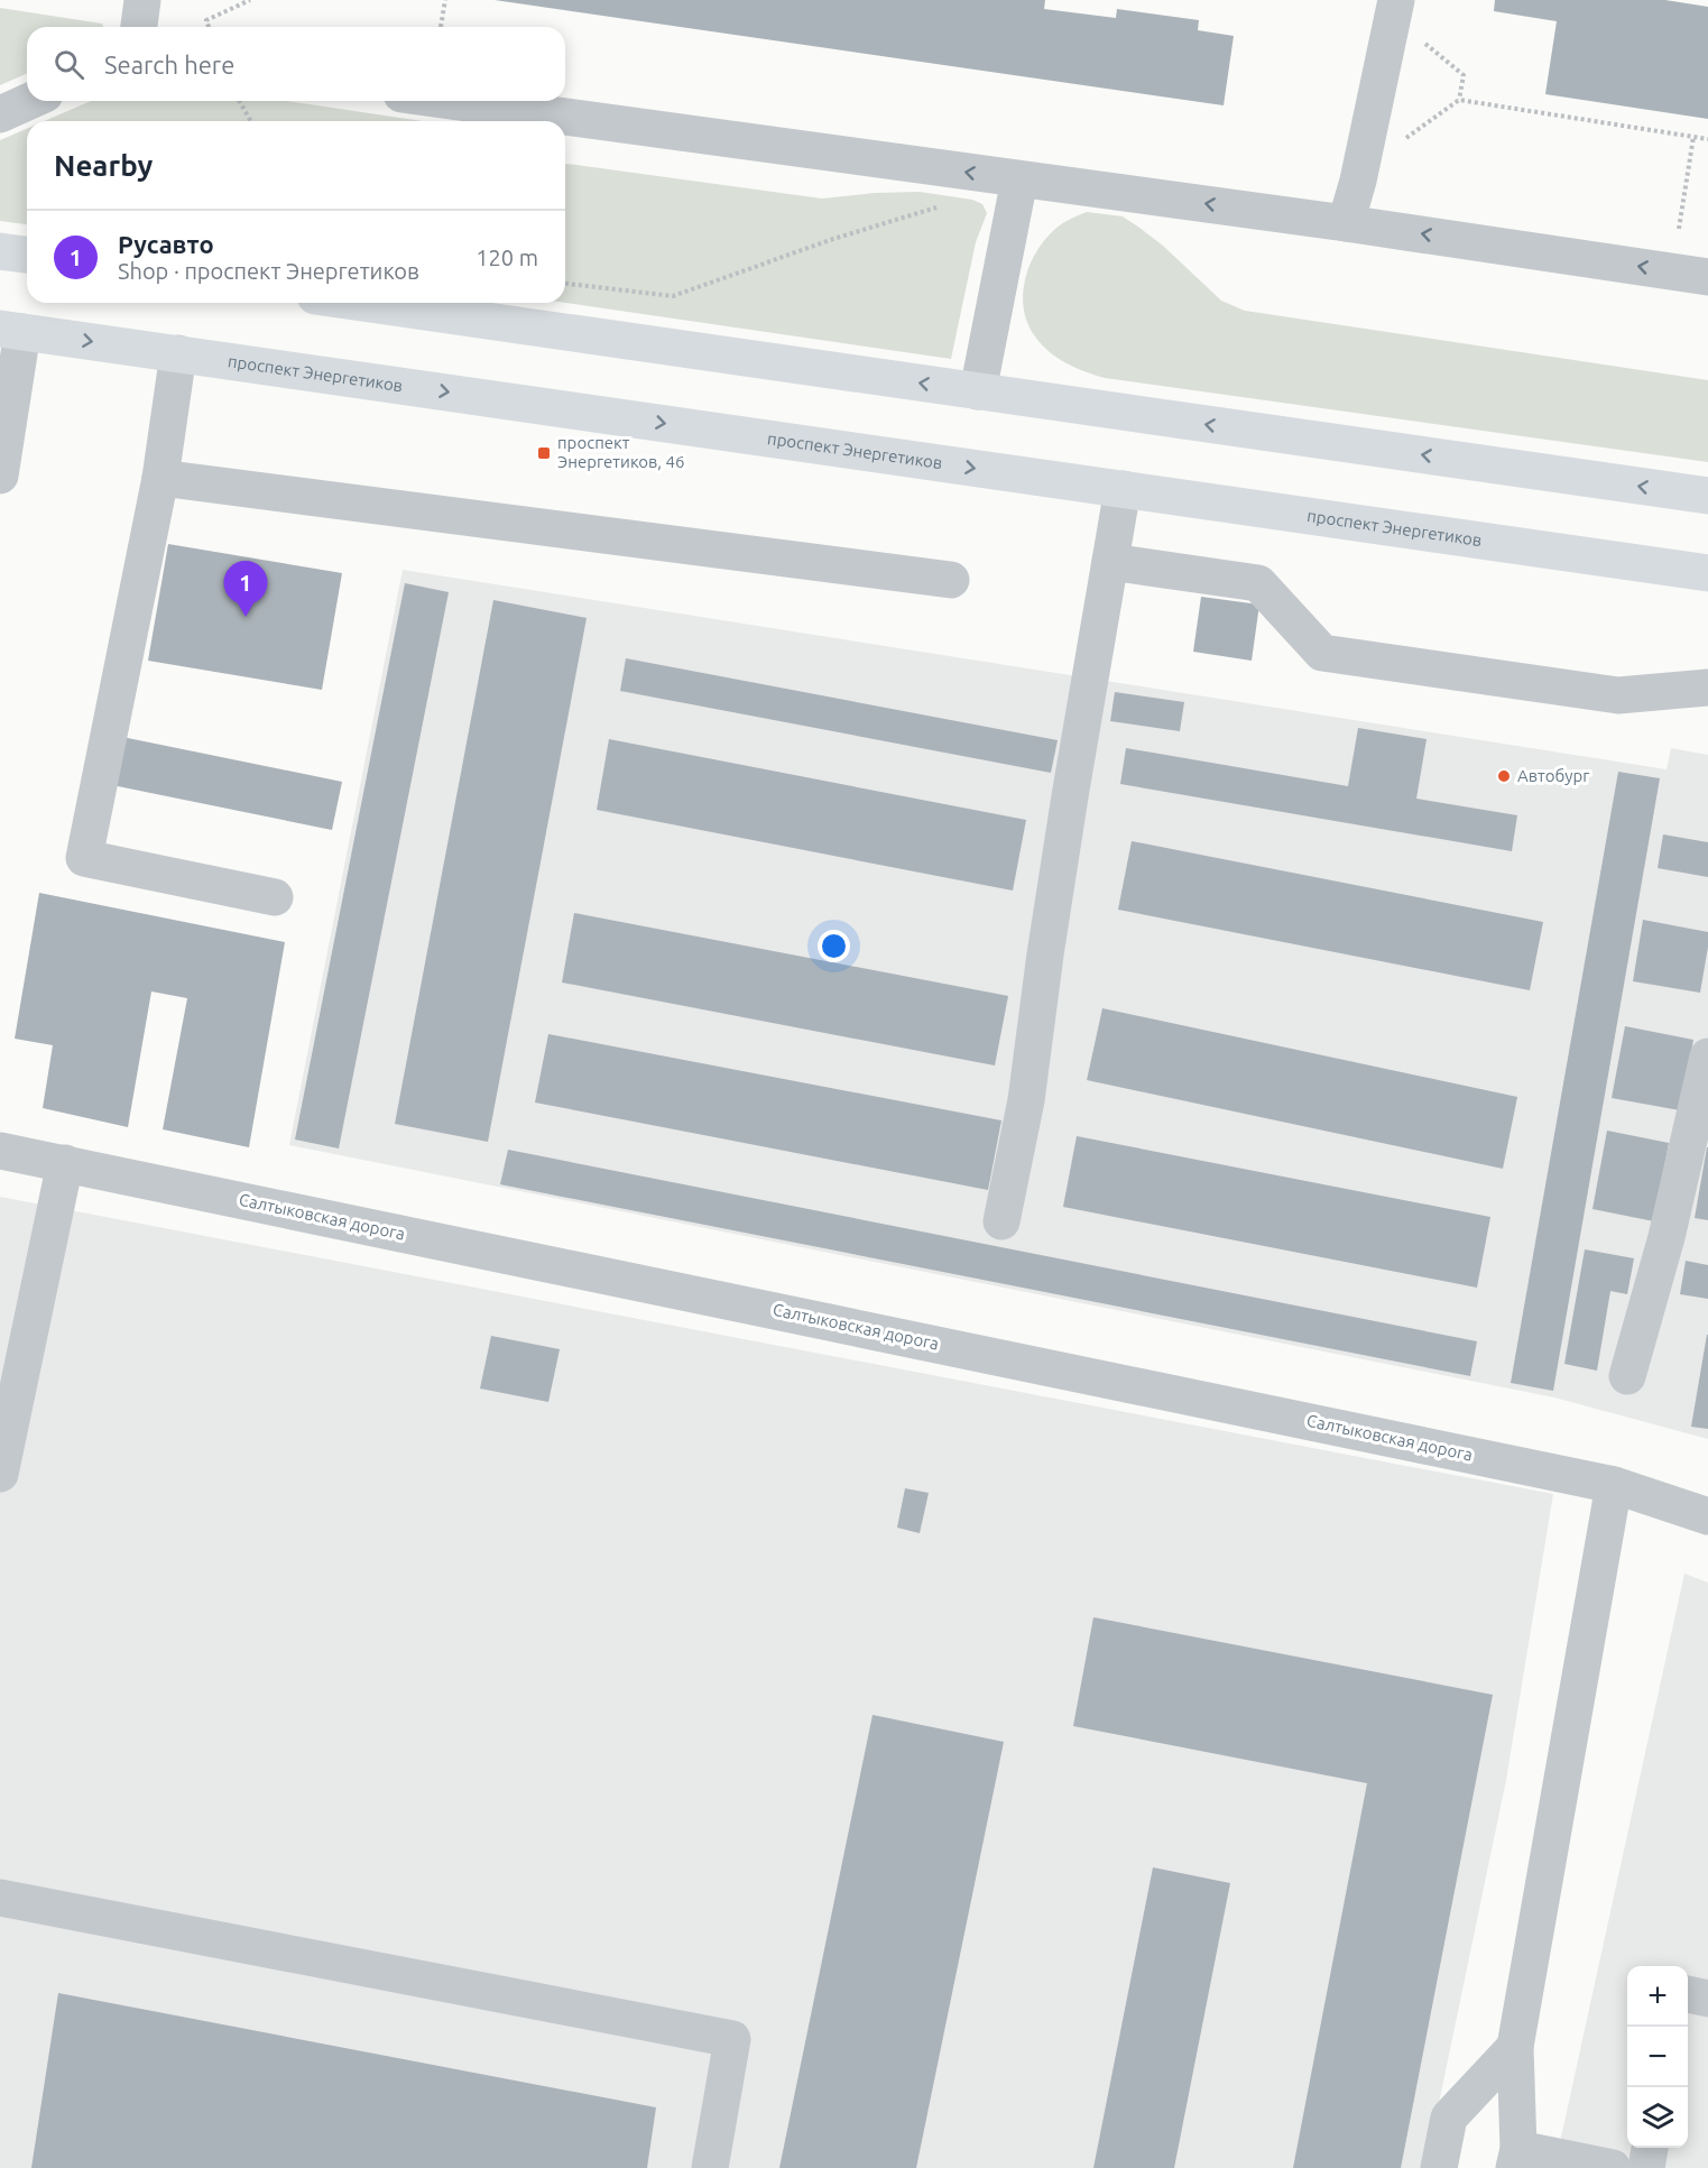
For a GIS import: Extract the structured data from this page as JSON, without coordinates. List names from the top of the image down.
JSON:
{
  "streets": {
    "main road": ["проспект Энергетиков"],
    "street": ["Салтыковская дорога"]
  },
  "places": {
    "transit": ["проспект Энергетиков, 46"],
    "other": ["Автобург"]
  },
  "page": {
    "search": "Search here",
    "heading": "Nearby",
    "list": [
      {
        "mark": "1",
        "name": "Русавто",
        "note": "Shop · проспект Энергетиков",
        "value": "120 m"
      }
    ],
    "pins": "1",
    "map_buttons": ["+", "−"]
  }
}
